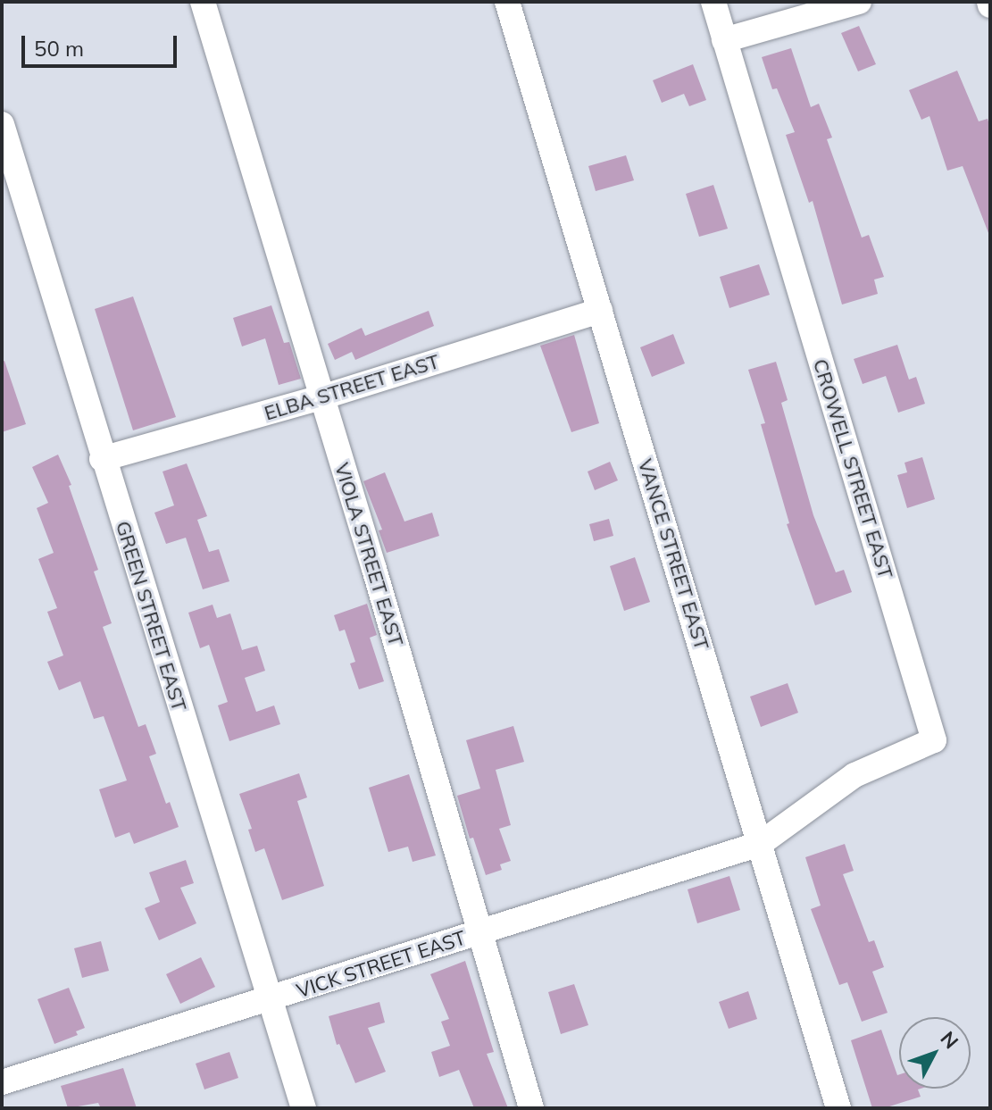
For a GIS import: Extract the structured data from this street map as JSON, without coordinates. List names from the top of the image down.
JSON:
{
  "streets": {
    "street": [
      "ELBA STREET EAST",
      "CROWELL STREET EAST",
      "VIOLA STREET EAST",
      "VANCE STREET EAST",
      "GREEN STREET EAST",
      "VICK STREET EAST"
    ]
  },
  "crossings": [
    ["ELBA STREET EAST", "VIOLA STREET EAST"],
    ["ELBA STREET EAST", "VANCE STREET EAST"],
    ["ELBA STREET EAST", "GREEN STREET EAST"],
    ["CROWELL STREET EAST", "VANCE STREET EAST"],
    ["CROWELL STREET EAST", "VICK STREET EAST"],
    ["VIOLA STREET EAST", "VICK STREET EAST"],
    ["VANCE STREET EAST", "VICK STREET EAST"],
    ["GREEN STREET EAST", "VICK STREET EAST"]
  ],
  "scale_bar": "50 m",
  "north": "top right"
}
